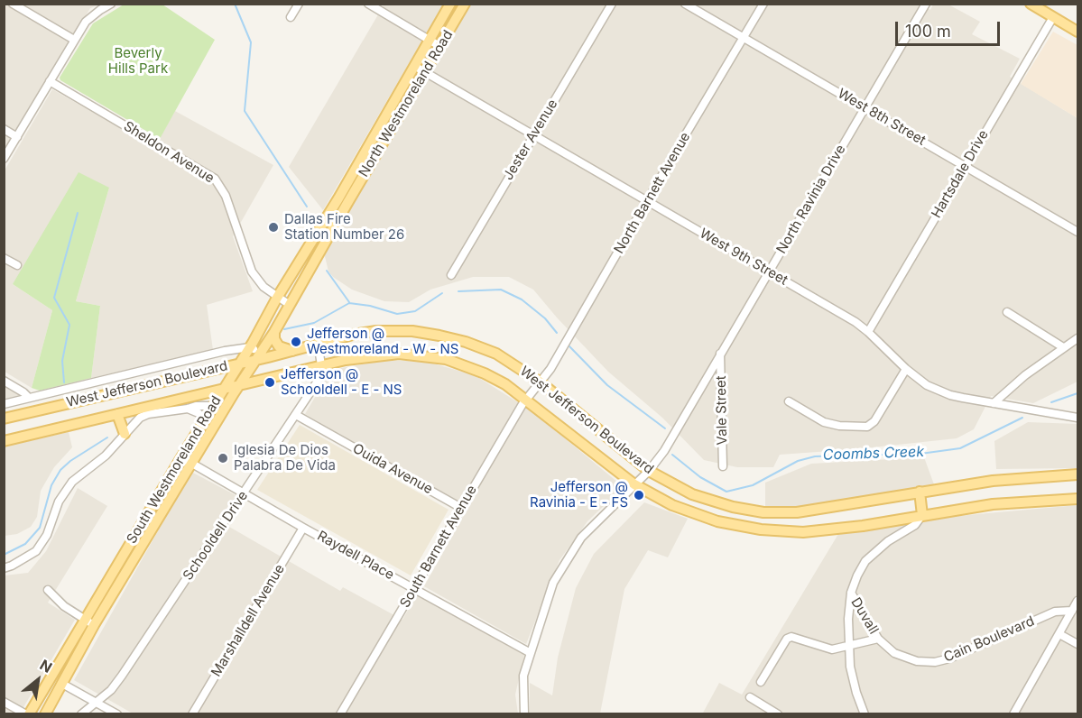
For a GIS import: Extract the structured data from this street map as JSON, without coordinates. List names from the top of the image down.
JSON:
{
  "streets": {
    "main road": ["North Westmoreland Road", "West Jefferson Boulevard", "South Westmoreland Road"],
    "street": [
      "West 8th Street",
      "Jester Avenue",
      "Sheldon Avenue",
      "Hartsdale Drive",
      "North Barnett Avenue",
      "North Ravinia Drive",
      "West 9th Street",
      "Vale Street",
      "Ouida Avenue",
      "Schooldell Drive",
      "South Barnett Avenue",
      "Raydell Place",
      "Duvall",
      "Marshalldell Avenue",
      "Cain Boulevard"
    ]
  },
  "crossings": [
    ["North Westmoreland Road", "West 9th Street"],
    ["North Westmoreland Road", "South Westmoreland Road"],
    ["West 8th Street", "Hartsdale Drive"],
    ["West 8th Street", "North Barnett Avenue"],
    ["West 8th Street", "North Ravinia Drive"],
    ["Jester Avenue", "West 9th Street"],
    ["Sheldon Avenue", "South Westmoreland Road"],
    ["Hartsdale Drive", "West 9th Street"],
    ["North Barnett Avenue", "West 9th Street"],
    ["North Barnett Avenue", "West Jefferson Boulevard"],
    ["North Barnett Avenue", "South Barnett Avenue"],
    ["North Ravinia Drive", "West 9th Street"],
    ["North Ravinia Drive", "West Jefferson Boulevard"],
    ["North Ravinia Drive", "Vale Street"],
    ["North Ravinia Drive", "Raydell Place"],
    ["West Jefferson Boulevard", "South Westmoreland Road"],
    ["West Jefferson Boulevard", "Schooldell Drive"],
    ["West Jefferson Boulevard", "South Barnett Avenue"],
    ["Ouida Avenue", "Schooldell Drive"],
    ["Ouida Avenue", "South Barnett Avenue"],
    ["South Westmoreland Road", "Raydell Place"],
    ["Schooldell Drive", "Raydell Place"],
    ["South Barnett Avenue", "Raydell Place"],
    ["Raydell Place", "Marshalldell Avenue"],
    ["Duvall", "Cain Boulevard"]
  ],
  "water": ["Coombs Creek"],
  "parks": ["Beverly Hills Park"],
  "places": [
    "Dallas Fire Station Number 26",
    "Jefferson @ Westmoreland - W - NS",
    "Jefferson @ Schooldell - E - NS",
    "Iglesia De Dios Palabra De Vida",
    "Jefferson @ Ravinia - E - FS"
  ],
  "scale_bar": "100 m",
  "north": "top right"
}
